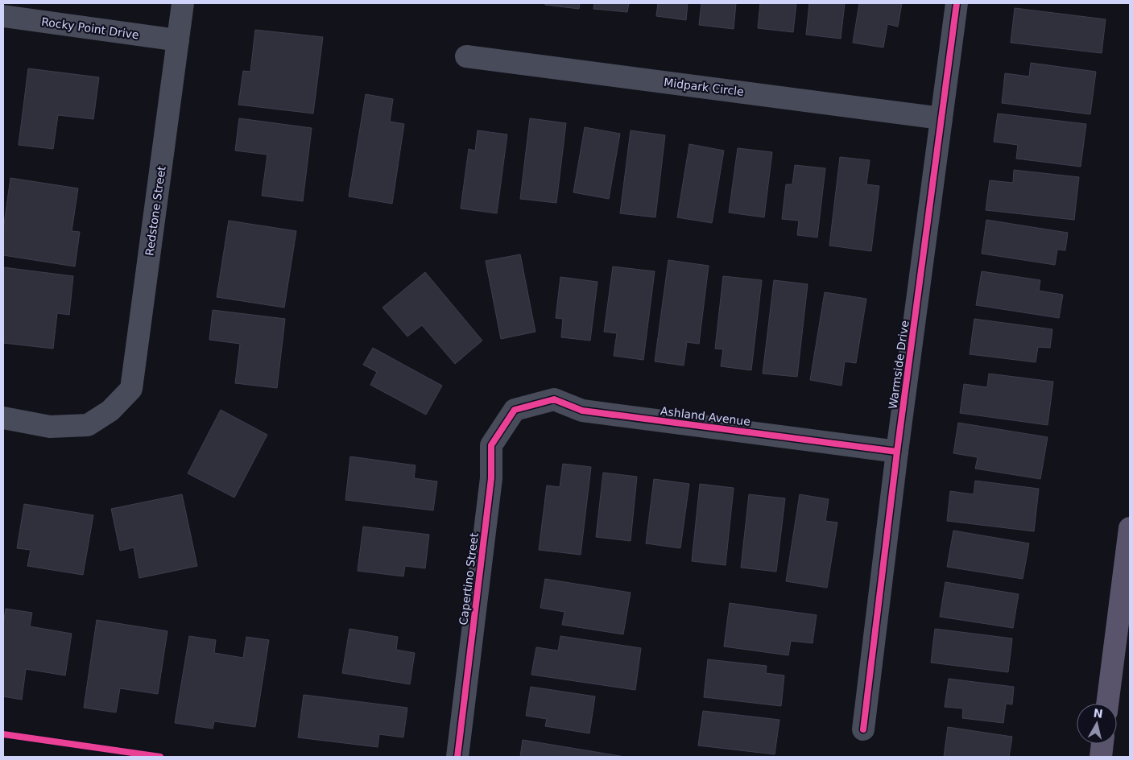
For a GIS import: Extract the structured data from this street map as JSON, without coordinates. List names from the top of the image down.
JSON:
{
  "streets": {
    "street": [
      "Rocky Point Drive",
      "Midpark Circle",
      "Redstone Street",
      "Warmside Drive",
      "Ashland Avenue",
      "Capertino Street"
    ]
  },
  "crossings": [
    ["Rocky Point Drive", "Redstone Street"],
    ["Midpark Circle", "Warmside Drive"],
    ["Warmside Drive", "Ashland Avenue"],
    ["Ashland Avenue", "Capertino Street"]
  ],
  "north": "top"
}
